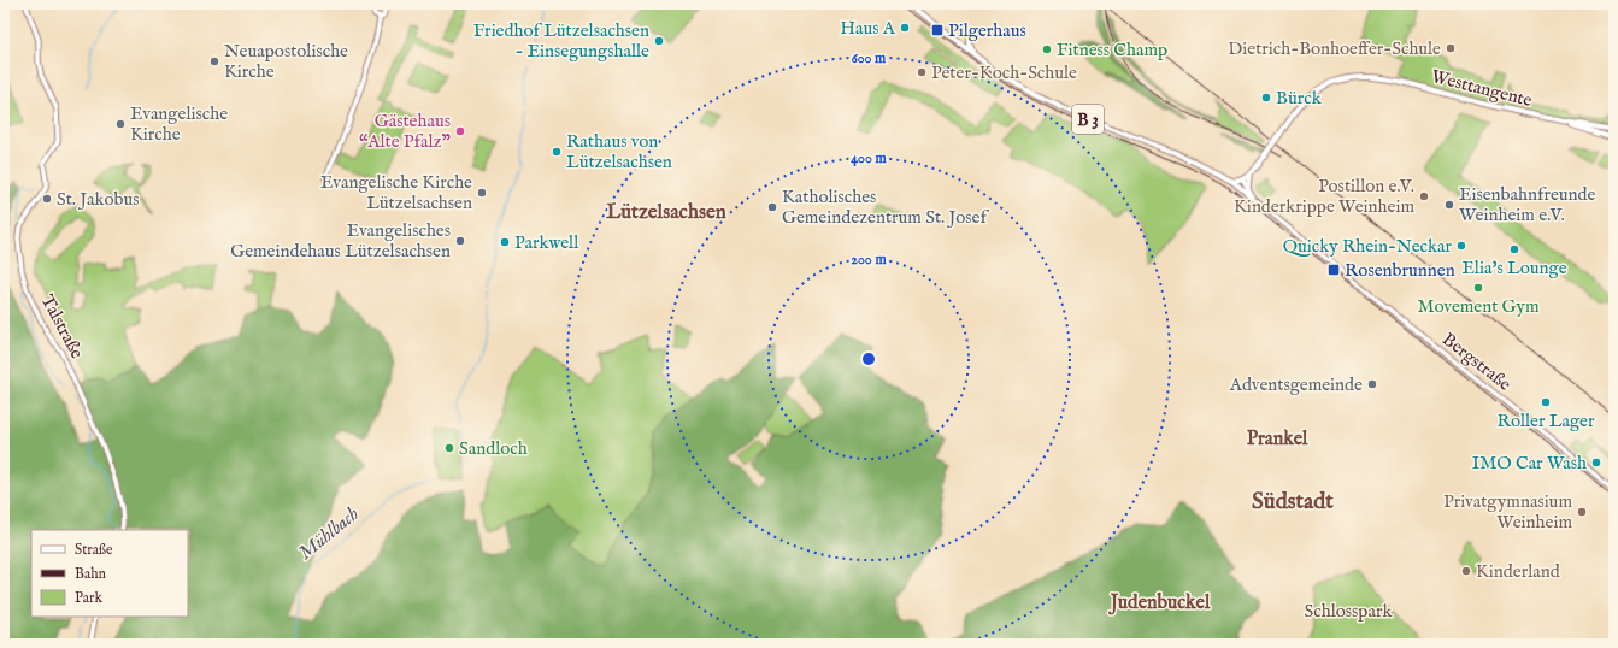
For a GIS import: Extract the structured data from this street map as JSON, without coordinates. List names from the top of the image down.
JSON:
{
  "streets": {
    "main road": ["Westtangente", "B 3"],
    "street": ["Talstraße", "Bergstraße"]
  },
  "crossings": [
    ["B 3", "Bergstraße"]
  ],
  "districts": [
    "Lützelsachsen",
    "Prankel",
    "Südstadt",
    "Judenbuckel"
  ],
  "water": ["Mühlbach"],
  "parks": ["Schlosspark"],
  "places": {
    "other": [
      "Haus A",
      "Friedhof Lützelsachsen - Einsegungshalle",
      "Dietrich-Bonhoeffer-Schule",
      "Fitness Champ",
      "Neuapostolische Kirche",
      "Peter-Koch-Schule",
      "Bürck",
      "Evangelische Kirche",
      "Gästehaus “Alte Pfalz”",
      "Rathaus von Lützelsachsen",
      "Evangelische Kirche Lützelsachsen",
      "Postillon e.V. Kinderkrippe Weinheim",
      "St. Jakobus",
      "Eisenbahnfreunde Weinheim e.V.",
      "Katholisches Gemeindezentrum St. Josef",
      "Evangelisches Gemeindehaus Lützelsachsen",
      "Parkwell",
      "Quicky Rhein-Neckar",
      "Elia's Lounge",
      "Movement Gym",
      "Adventsgemeinde",
      "Roller Lager",
      "Sandloch",
      "IMO Car Wash",
      "Privatgymnasium Weinheim",
      "Kinderland"
    ],
    "transit": ["Pilgerhaus", "Rosenbrunnen"]
  },
  "legend": ["Straße", "Bahn", "Park"],
  "rings": ["600 m", "400 m", "200 m"]
}
